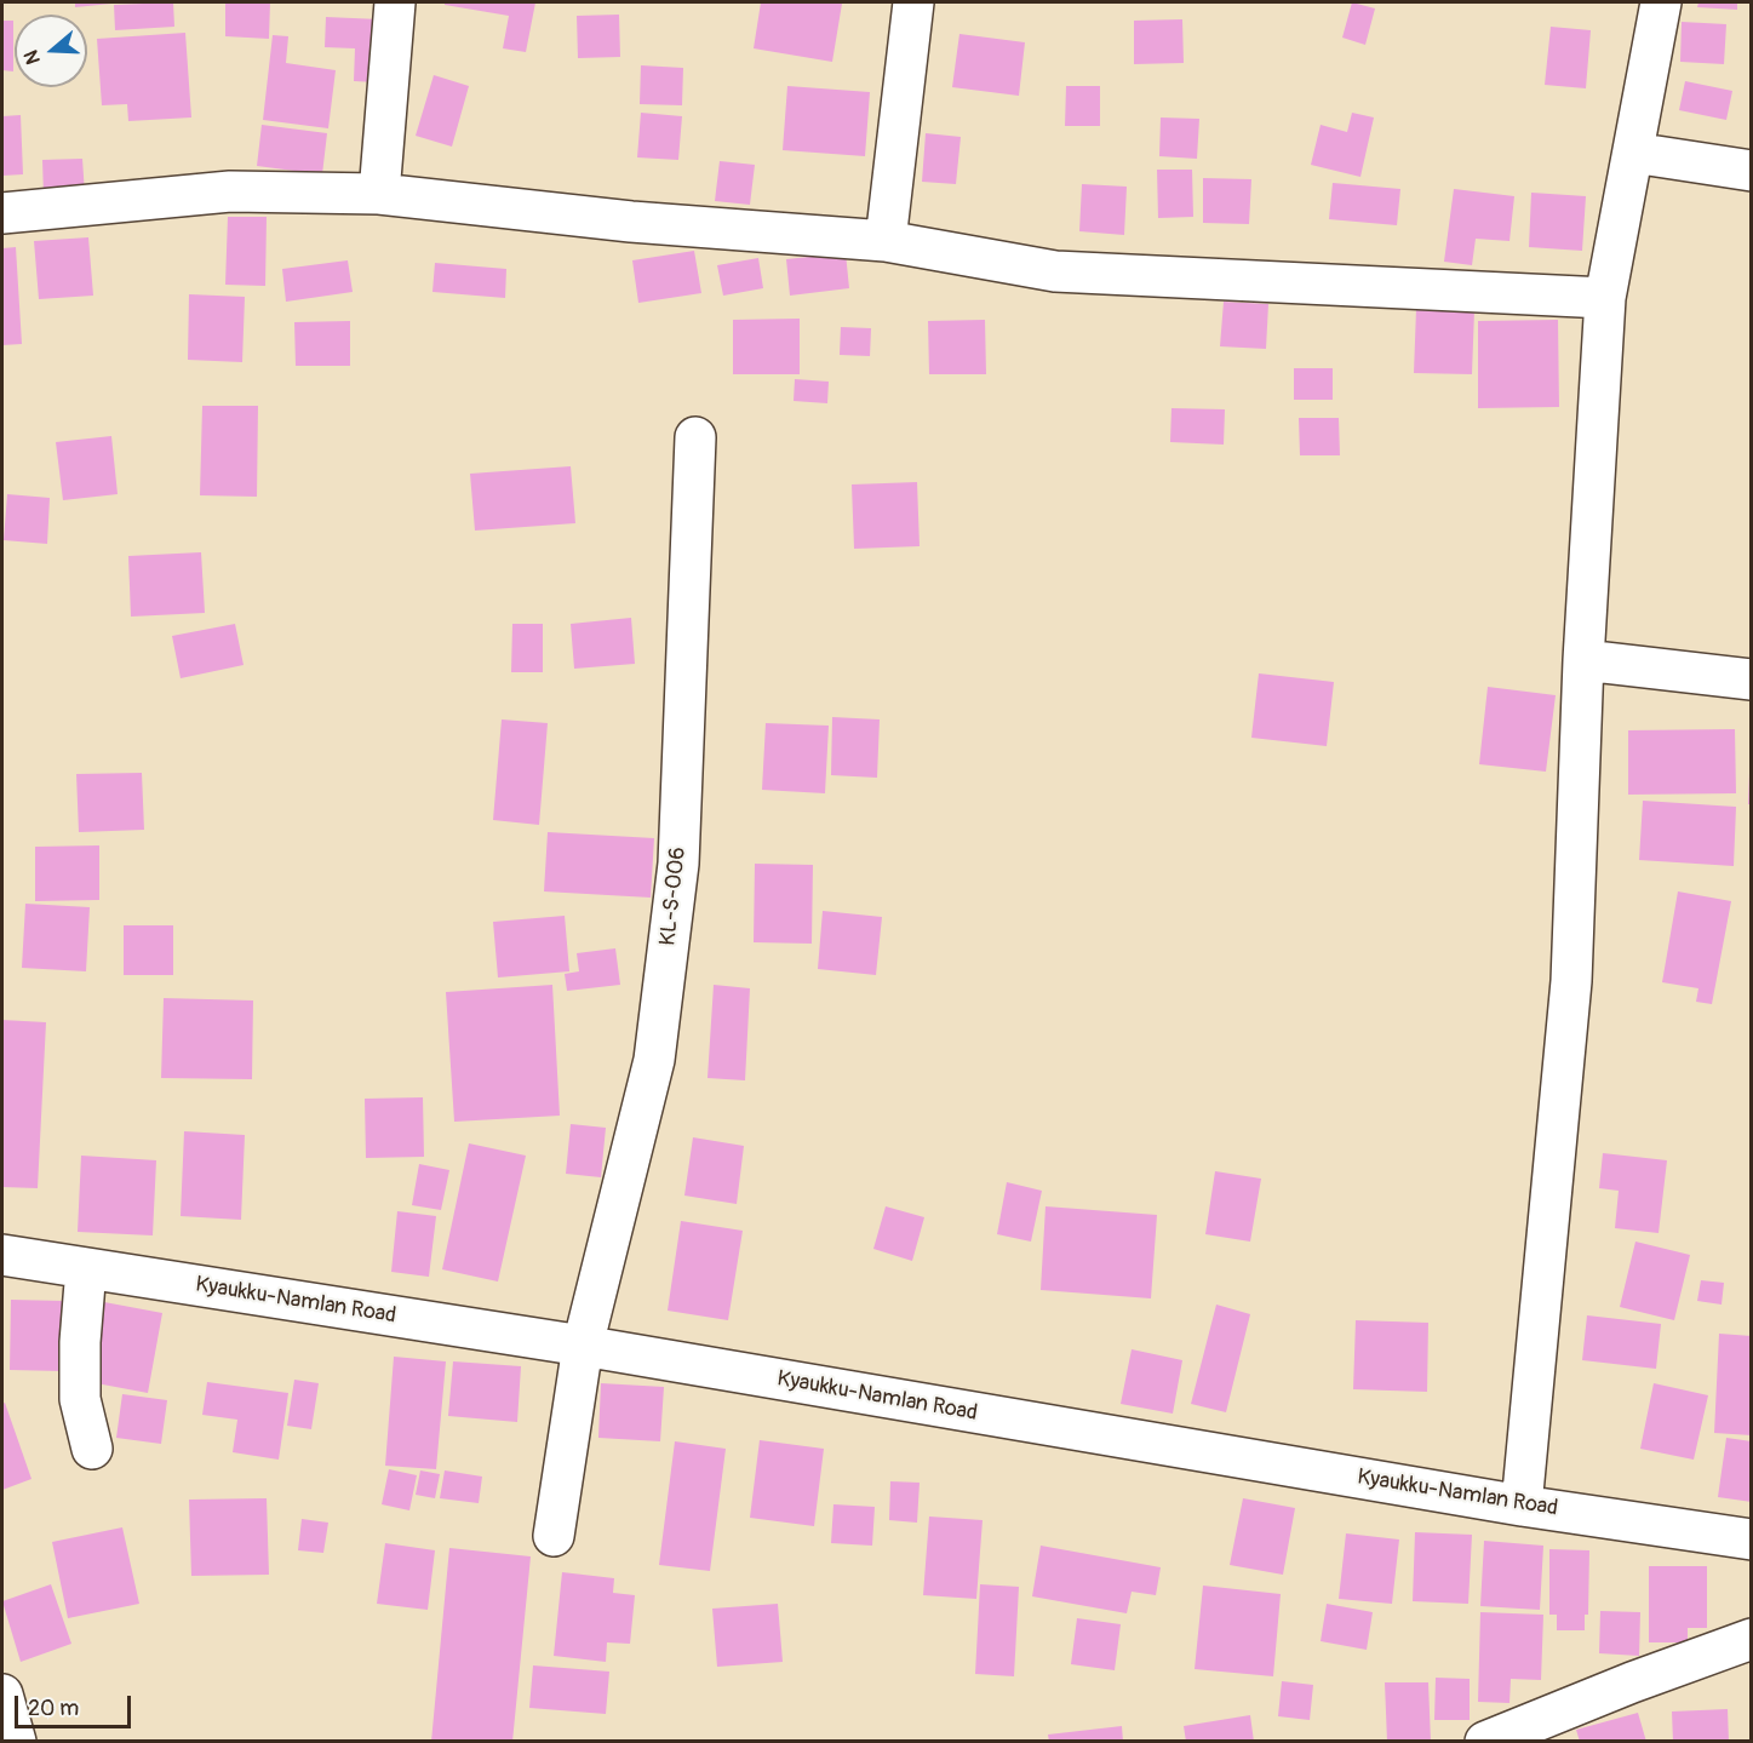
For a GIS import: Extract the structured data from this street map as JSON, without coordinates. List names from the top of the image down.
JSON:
{
  "streets": {
    "street": ["KL-S-006", "Kyaukku-Namlan Road"]
  },
  "crossings": [
    ["KL-S-006", "Kyaukku-Namlan Road"]
  ],
  "scale_bar": "20 m",
  "north": "left"
}
